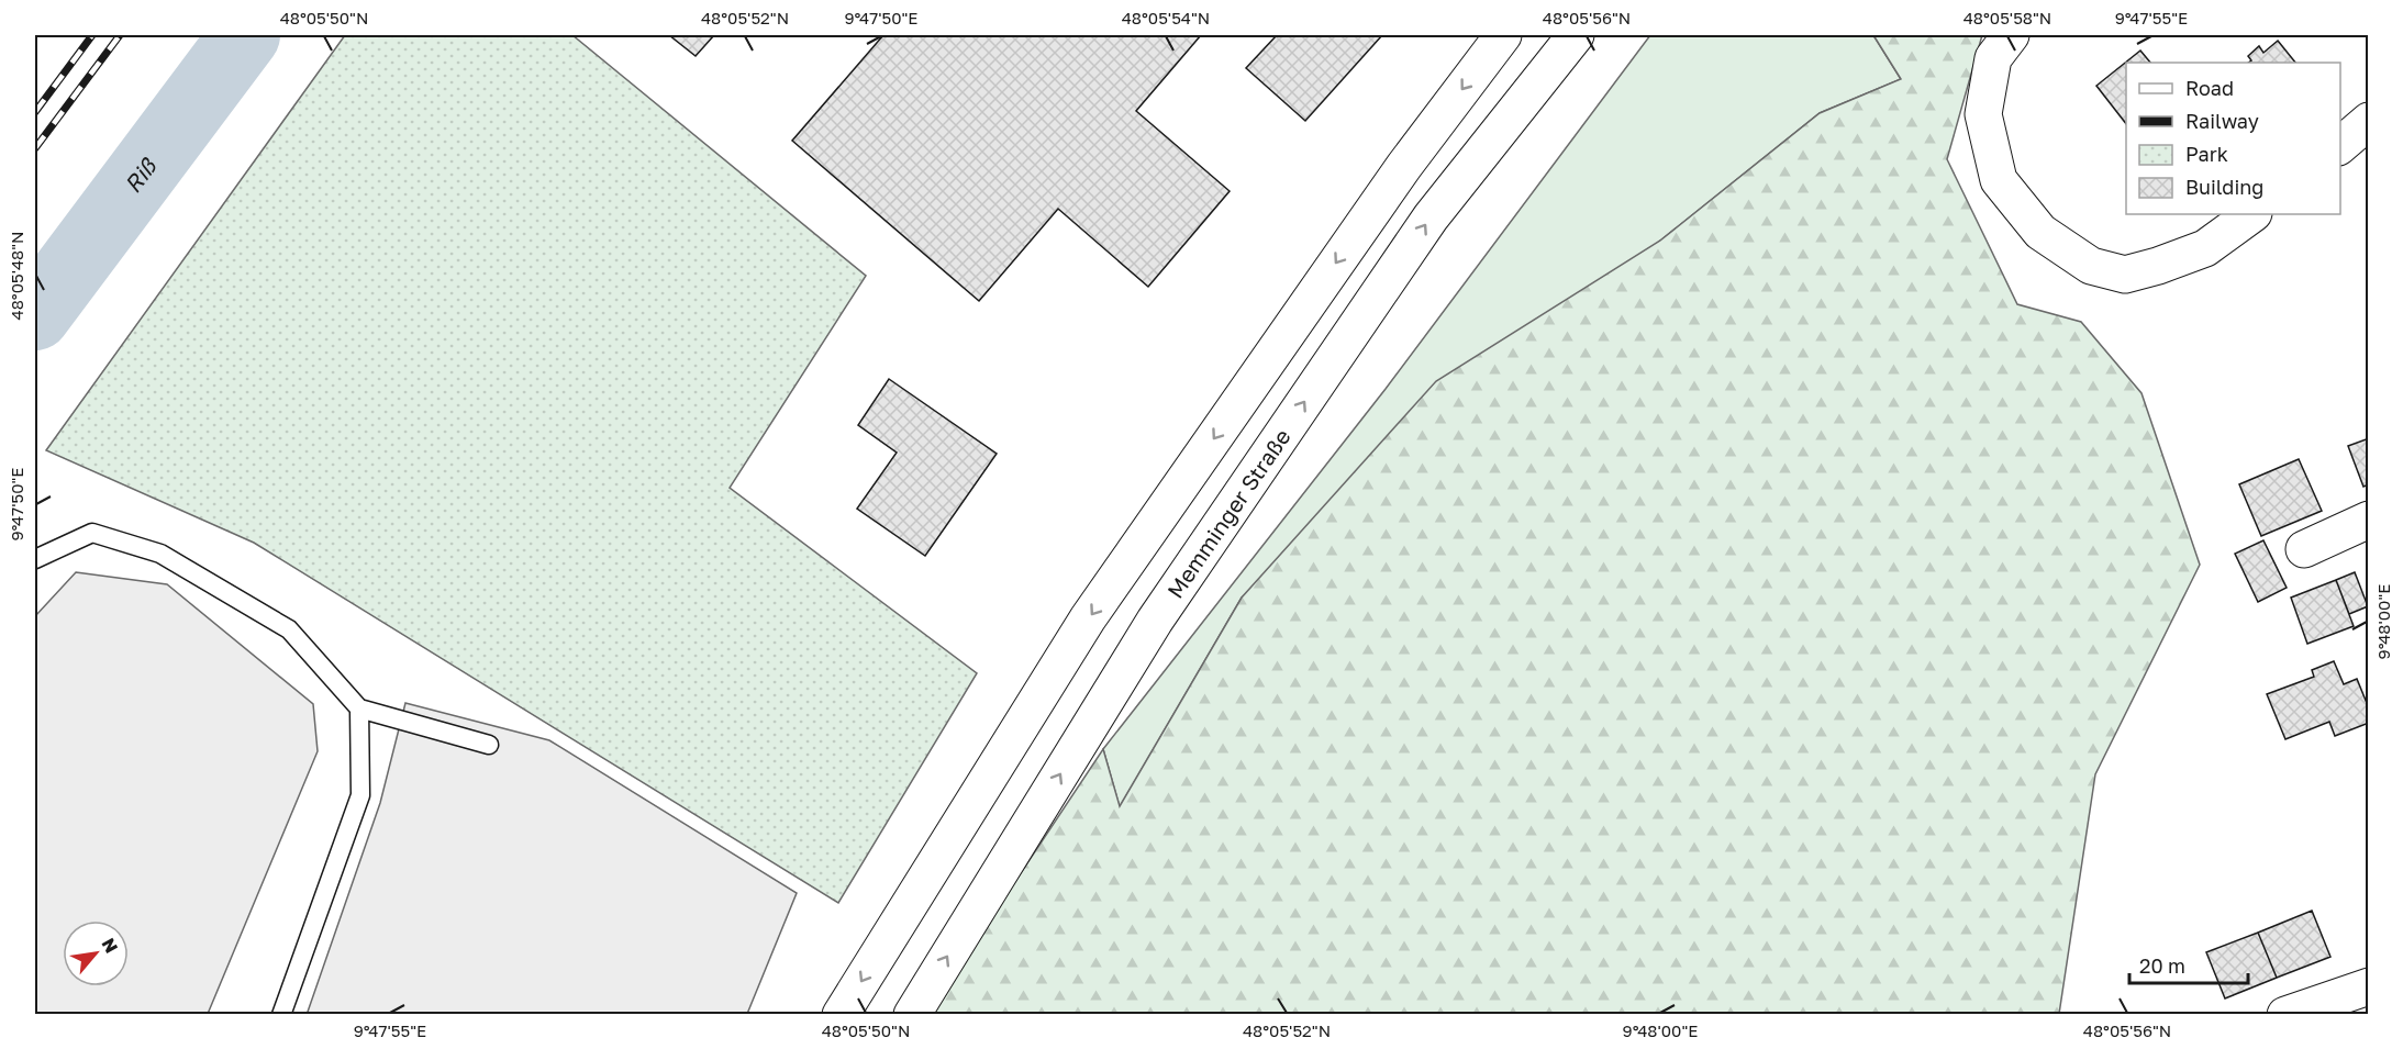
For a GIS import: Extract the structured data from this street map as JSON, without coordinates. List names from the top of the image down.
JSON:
{
  "streets": {
    "main road": ["Memminger Straße"]
  },
  "water": ["Riß"],
  "legend": [
    "Road",
    "Railway",
    "Park",
    "Building"
  ],
  "scale_bar": "20 m",
  "north": "top right",
  "coordinates": [
    "48°05'50\"N",
    "48°05'52\"N",
    "9°47'50\"E",
    "48°05'54\"N",
    "48°05'56\"N",
    "48°05'58\"N",
    "9°47'55\"E",
    "48°05'48\"N",
    "9°48'00\"E"
  ]
}
